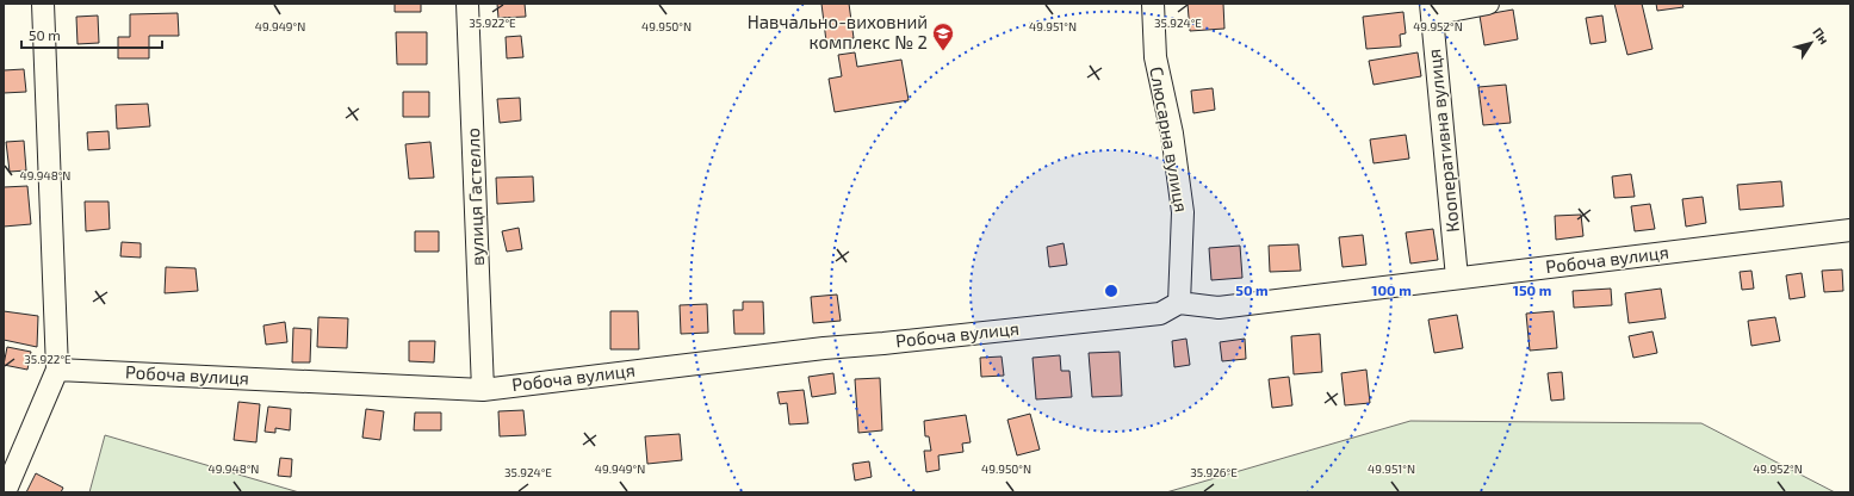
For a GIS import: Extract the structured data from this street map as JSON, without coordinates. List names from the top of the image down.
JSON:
{
  "streets": {
    "street": [
      "Слюсарна вулиця",
      "Кооперативна вулиця",
      "вулиця Гастелло",
      "Робоча вулиця"
    ]
  },
  "crossings": [
    ["Слюсарна вулиця", "Робоча вулиця"],
    ["Кооперативна вулиця", "Робоча вулиця"],
    ["вулиця Гастелло", "Робоча вулиця"]
  ],
  "places": {
    "school or university": ["Навчально-виховний комплекс № 2"]
  },
  "scale_bar": "50 m",
  "north": "top right",
  "coordinates": [
    "35.922°E",
    "35.924°E",
    "49.949°N",
    "49.950°N",
    "49.951°N",
    "49.952°N",
    "49.948°N",
    "35.926°E"
  ],
  "rings": ["50 m", "100 m", "150 m"]
}
